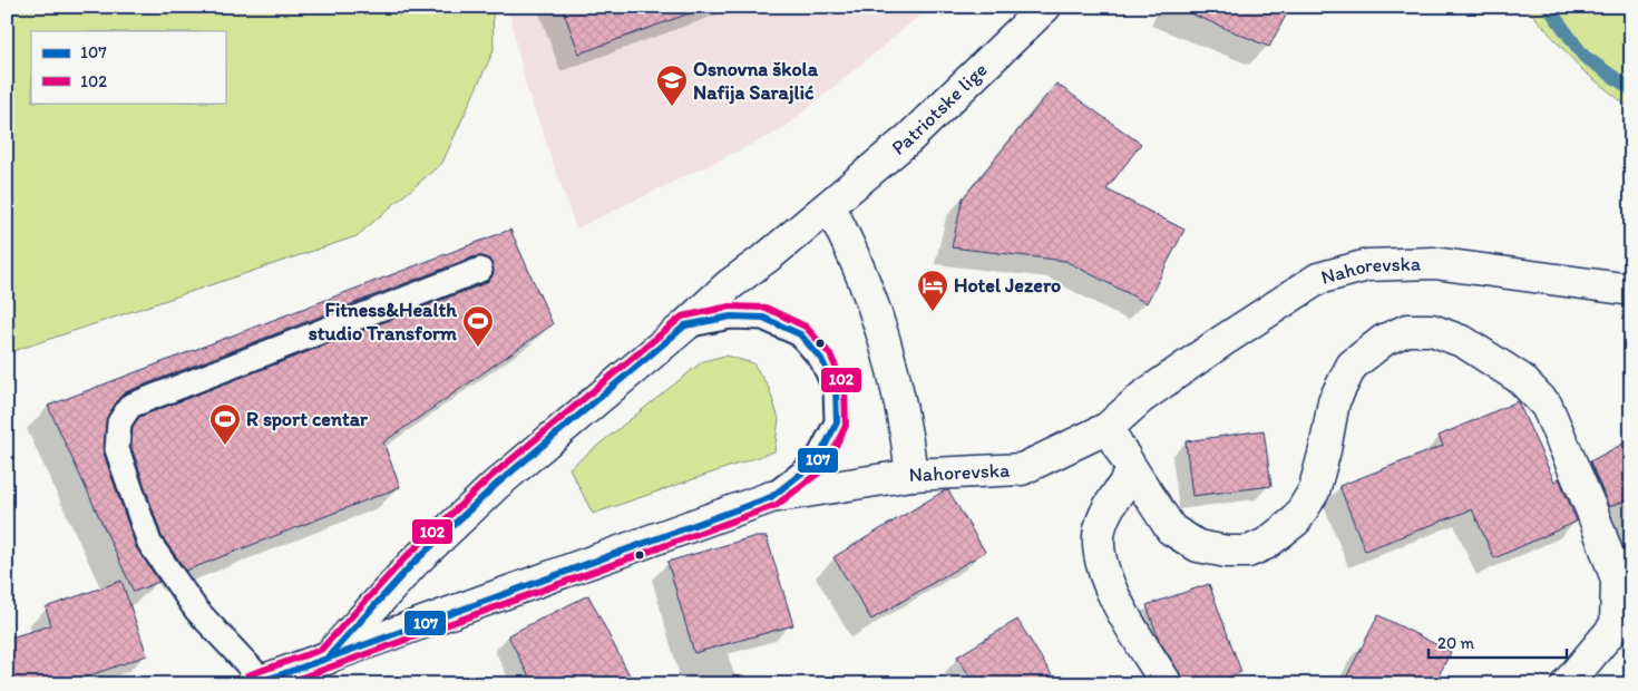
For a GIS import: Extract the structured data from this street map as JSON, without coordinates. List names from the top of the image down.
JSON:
{
  "streets": {
    "street": ["Patriotske lige", "Nahorevska"]
  },
  "crossings": [
    ["Patriotske lige", "Nahorevska"]
  ],
  "places": {
    "school or university": ["Osnovna škola Nafija Sarajlić"],
    "hotel": ["Hotel Jezero"],
    "sports": ["Fitness&Health studio Transform", "R sport centar"]
  },
  "lines": ["transit line 102", "transit line 107"],
  "legend": ["107", "102"],
  "scale_bar": "20 m"
}
